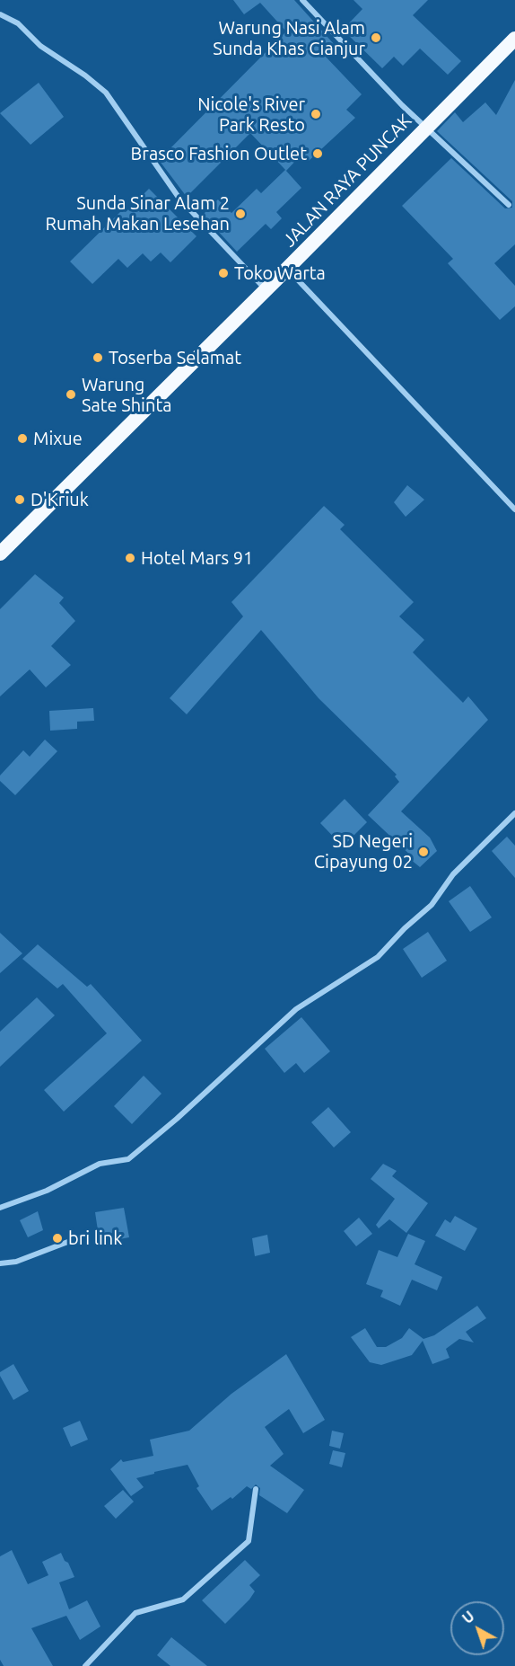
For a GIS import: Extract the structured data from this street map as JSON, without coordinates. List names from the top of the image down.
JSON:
{
  "streets": {
    "highway": ["JALAN RAYA PUNCAK"]
  },
  "places": [
    "Warung Nasi Alam Sunda Khas Cianjur",
    "Nicole's River Park Resto",
    "Brasco Fashion Outlet",
    "Sunda Sinar Alam 2 Rumah Makan Lesehan",
    "Toko Warta",
    "Toserba Selamat",
    "Warung Sate Shinta",
    "Mixue",
    "D'Kriuk",
    "Hotel Mars 91",
    "SD Negeri Cipayung 02",
    "bri link"
  ],
  "north": "top left"
}
